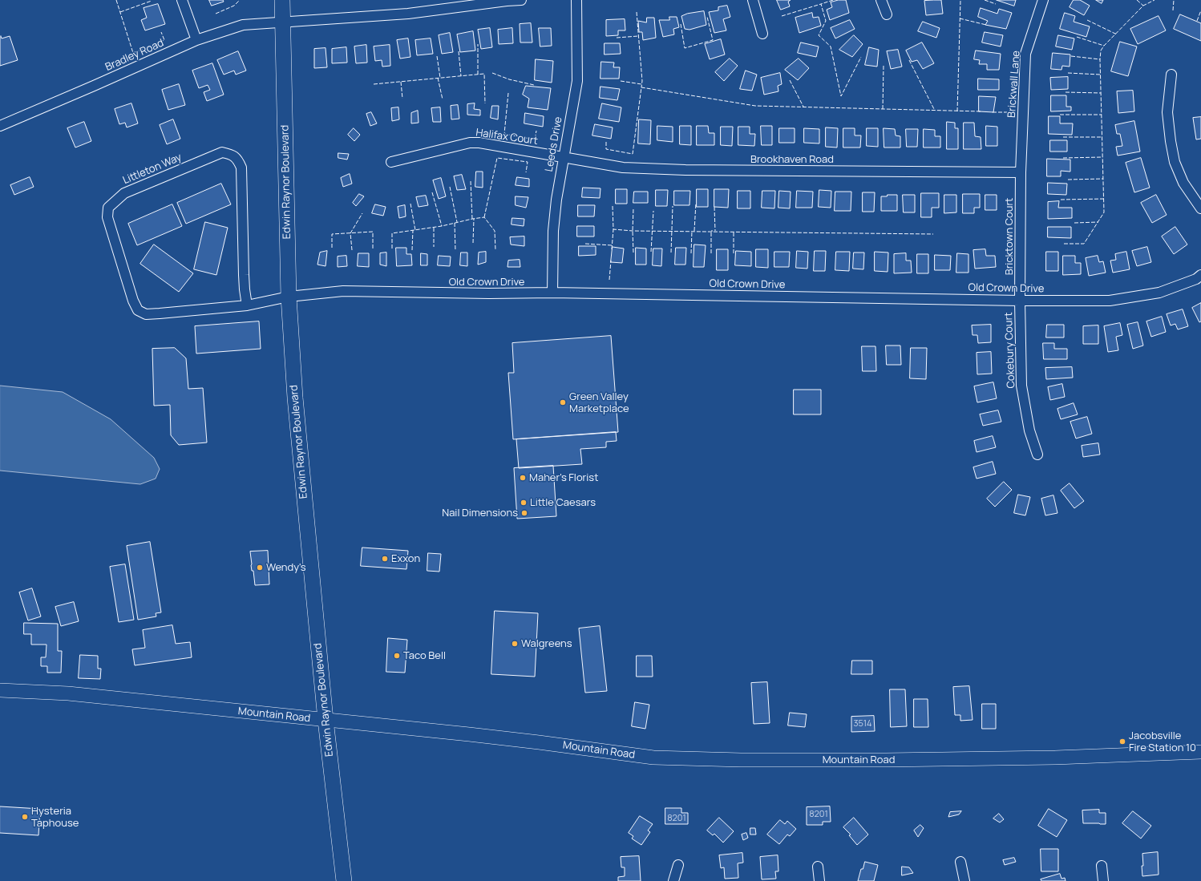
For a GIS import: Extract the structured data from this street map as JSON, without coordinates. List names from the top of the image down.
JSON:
{
  "streets": {
    "main road": ["Edwin Raynor Boulevard", "Mountain Road"],
    "street": [
      "Bradley Road",
      "Brickwall Lane",
      "Halifax Court",
      "Leeds Drive",
      "Brookhaven Road",
      "Littleton Way",
      "Bricktown Court",
      "Old Crown Drive",
      "Cokebury Court"
    ]
  },
  "crossings": [
    ["Bradley Road", "Edwin Raynor Boulevard"],
    ["Brickwall Lane", "Brookhaven Road"],
    ["Brickwall Lane", "Bricktown Court"],
    ["Halifax Court", "Leeds Drive"],
    ["Halifax Court", "Brookhaven Road"],
    ["Leeds Drive", "Brookhaven Road"],
    ["Leeds Drive", "Old Crown Drive"],
    ["Brookhaven Road", "Bricktown Court"],
    ["Littleton Way", "Edwin Raynor Boulevard"],
    ["Littleton Way", "Old Crown Drive"],
    ["Edwin Raynor Boulevard", "Old Crown Drive"],
    ["Edwin Raynor Boulevard", "Mountain Road"],
    ["Bricktown Court", "Old Crown Drive"],
    ["Bricktown Court", "Cokebury Court"],
    ["Old Crown Drive", "Cokebury Court"]
  ],
  "places": [
    "Green Valley Marketplace",
    "Maher's Florist",
    "Little Caesars",
    "Nail Dimensions",
    "Exxon",
    "Wendy's",
    "Walgreens",
    "Taco Bell",
    "Jacobsville Fire Station 10",
    "Hysteria Taphouse"
  ],
  "house_numbers": ["3514", "8201", "8201"]
}
